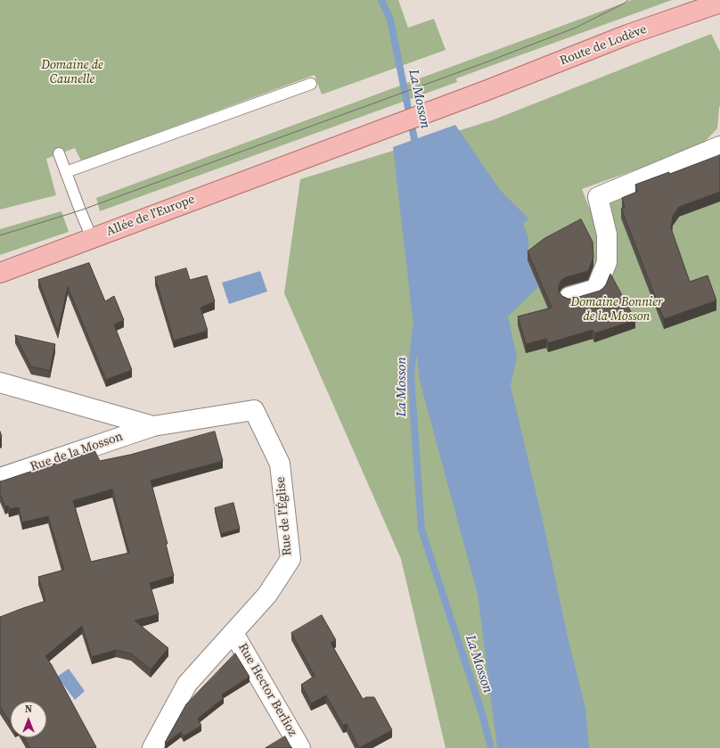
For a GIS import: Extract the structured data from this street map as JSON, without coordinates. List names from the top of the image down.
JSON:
{
  "streets": {
    "main road": ["Route de Lodève", "Allée de l'Europe"],
    "street": ["Rue de la Mosson", "Rue de l'Église", "Rue Hector Berlioz"]
  },
  "crossings": [
    ["Route de Lodève", "Allée de l'Europe"],
    ["Rue de la Mosson", "Rue de l'Église"],
    ["Rue de l'Église", "Rue Hector Berlioz"]
  ],
  "water": ["La Mosson"],
  "parks": ["Domaine de Caunelle", "Domaine Bonnier de la Mosson"],
  "north": "top"
}
